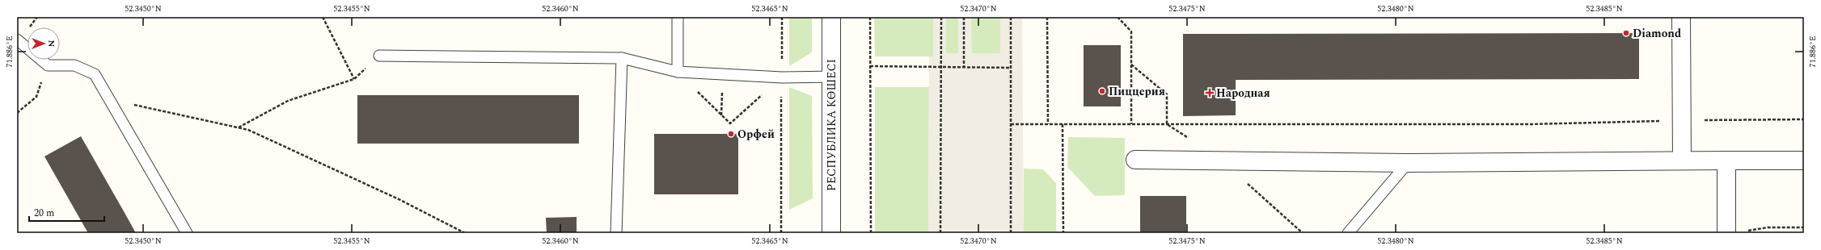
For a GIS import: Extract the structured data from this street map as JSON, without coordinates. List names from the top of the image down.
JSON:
{
  "streets": {
    "street": ["РЕСПУБЛИКА КӨШЕСІ"]
  },
  "places": {
    "other": ["Diamond", "Пиццерия", "Орфей"],
    "health": ["Народная"]
  },
  "scale_bar": "20 m",
  "north": "right",
  "coordinates": [
    "52.3450°N",
    "52.3455°N",
    "52.3460°N",
    "52.3465°N",
    "52.3470°N",
    "52.3475°N",
    "52.3480°N",
    "52.3485°N",
    "71.886°E"
  ]
}
